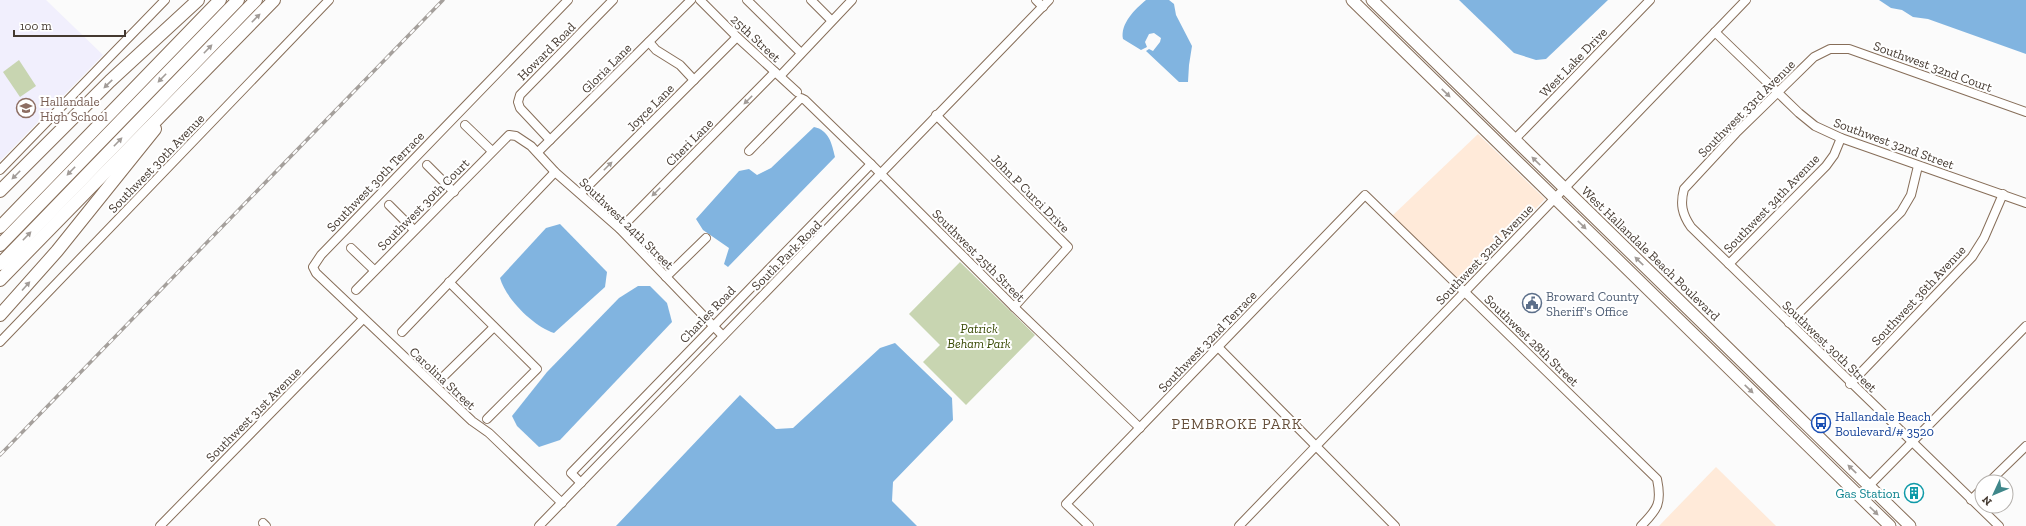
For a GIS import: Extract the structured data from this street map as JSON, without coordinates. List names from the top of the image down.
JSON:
{
  "streets": {
    "main road": ["West Hallandale Beach Boulevard"],
    "street": [
      "25th Street",
      "Howard Road",
      "West Lake Drive",
      "Southwest 32nd Court",
      "Gloria Lane",
      "Joyce Lane",
      "Southwest 33rd Avenue",
      "Cheri Lane",
      "Southwest 32nd Street",
      "Southwest 30th Avenue",
      "Southwest 30th Terrace",
      "John P Curci Drive",
      "Southwest 34th Avenue",
      "Southwest 30th Court",
      "Southwest 24th Street",
      "Southwest 32nd Avenue",
      "South Park Road",
      "Southwest 25th Street",
      "Southwest 36th Avenue",
      "Charles Road",
      "Southwest 28th Street",
      "Southwest 32nd Terrace",
      "Southwest 30th Street",
      "Carolina Street",
      "Southwest 31st Avenue"
    ]
  },
  "crossings": [
    ["25th Street", "Joyce Lane"],
    ["25th Street", "Cheri Lane"],
    ["25th Street", "Southwest 25th Street"],
    ["Howard Road", "Gloria Lane"],
    ["West Lake Drive", "West Hallandale Beach Boulevard"],
    ["Southwest 32nd Court", "Southwest 33rd Avenue"],
    ["Gloria Lane", "Southwest 24th Street"],
    ["Joyce Lane", "Southwest 24th Street"],
    ["Southwest 33rd Avenue", "Southwest 32nd Street"],
    ["Southwest 33rd Avenue", "Southwest 30th Street"],
    ["Cheri Lane", "Southwest 24th Street"],
    ["Southwest 32nd Street", "Southwest 34th Avenue"],
    ["Southwest 32nd Street", "Southwest 32nd Avenue"],
    ["Southwest 32nd Street", "Southwest 36th Avenue"],
    ["Southwest 30th Terrace", "Carolina Street"],
    ["John P Curci Drive", "South Park Road"],
    ["John P Curci Drive", "Southwest 25th Street"],
    ["Southwest 34th Avenue", "Southwest 30th Street"],
    ["Southwest 30th Court", "Southwest 24th Street"],
    ["Southwest 24th Street", "South Park Road"],
    ["Southwest 24th Street", "Charles Road"],
    ["West Hallandale Beach Boulevard", "Southwest 32nd Avenue"],
    ["Southwest 32nd Avenue", "Southwest 28th Street"],
    ["South Park Road", "Southwest 25th Street"],
    ["South Park Road", "Charles Road"],
    ["South Park Road", "Carolina Street"],
    ["Southwest 25th Street", "Charles Road"],
    ["Southwest 25th Street", "Southwest 32nd Terrace"],
    ["Southwest 36th Avenue", "Southwest 30th Street"],
    ["Southwest 28th Street", "Southwest 32nd Terrace"],
    ["Carolina Street", "Southwest 31st Avenue"]
  ],
  "one_way": ["Joyce Lane"],
  "districts": ["PEMBROKE PARK"],
  "parks": ["Patrick Beham Park"],
  "places": {
    "school or university": ["Hallandale High School"],
    "public building": ["Broward County Sheriff's Office"],
    "bus stop": ["Hallandale Beach Boulevard/# 3520"],
    "building": ["Gas Station"]
  },
  "scale_bar": "100 m",
  "north": "bottom left"
}
